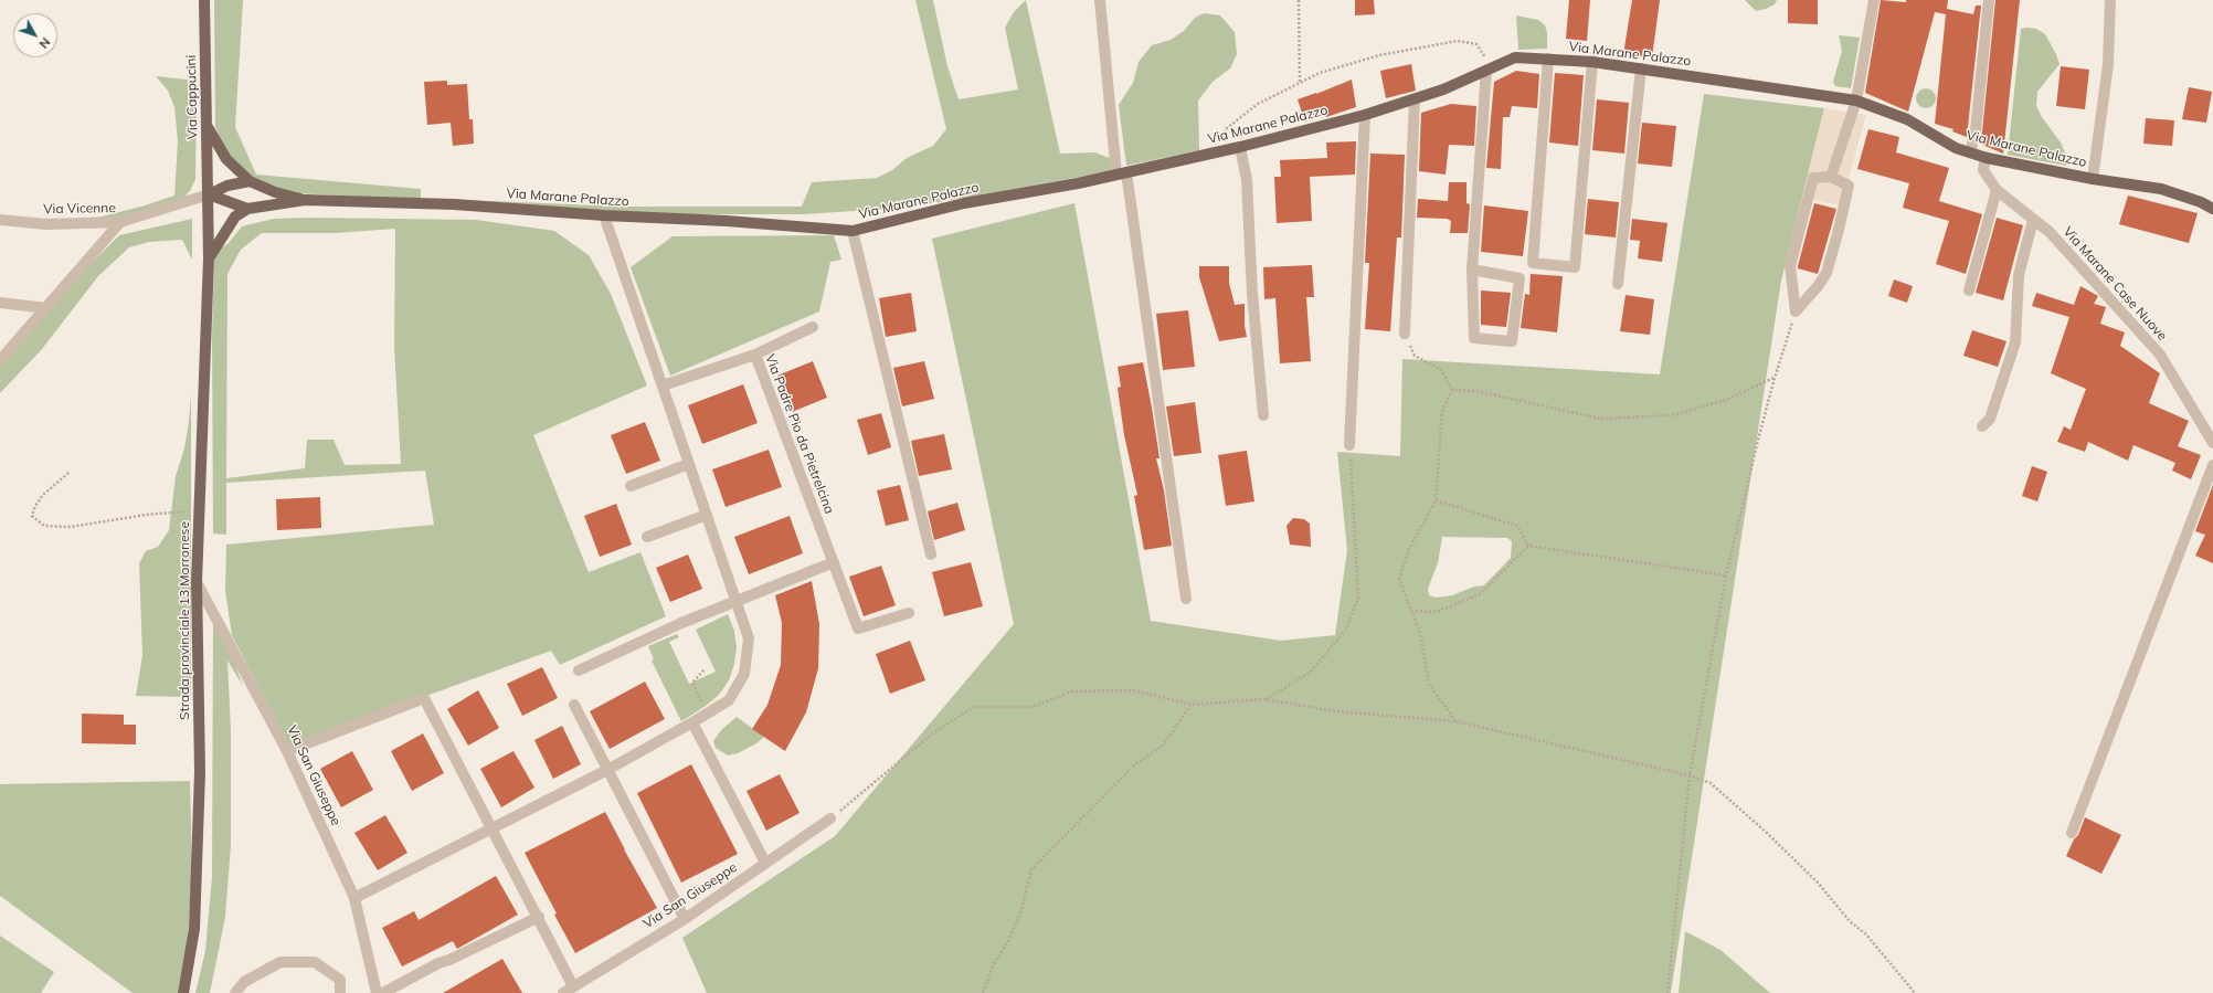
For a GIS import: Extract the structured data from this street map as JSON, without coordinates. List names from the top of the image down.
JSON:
{
  "streets": {
    "main road": ["Via Marane Palazzo", "Via Cappucini", "Strada provinciale 13 Morronese"],
    "street": [
      "Via Vicenne",
      "Via Marane Case Nuove",
      "Via Padre Pio da Pietrelcina",
      "Via San Giuseppe"
    ]
  },
  "crossings": [
    ["Via Marane Palazzo", "Via Cappucini"],
    ["Via Marane Palazzo", "Via Vicenne"],
    ["Via Marane Palazzo", "Via Marane Case Nuove"],
    ["Via Marane Palazzo", "Strada provinciale 13 Morronese"],
    ["Via Cappucini", "Via Vicenne"],
    ["Via Cappucini", "Strada provinciale 13 Morronese"],
    ["Via Vicenne", "Strada provinciale 13 Morronese"],
    ["Strada provinciale 13 Morronese", "Via San Giuseppe"]
  ],
  "north": "bottom right"
}
